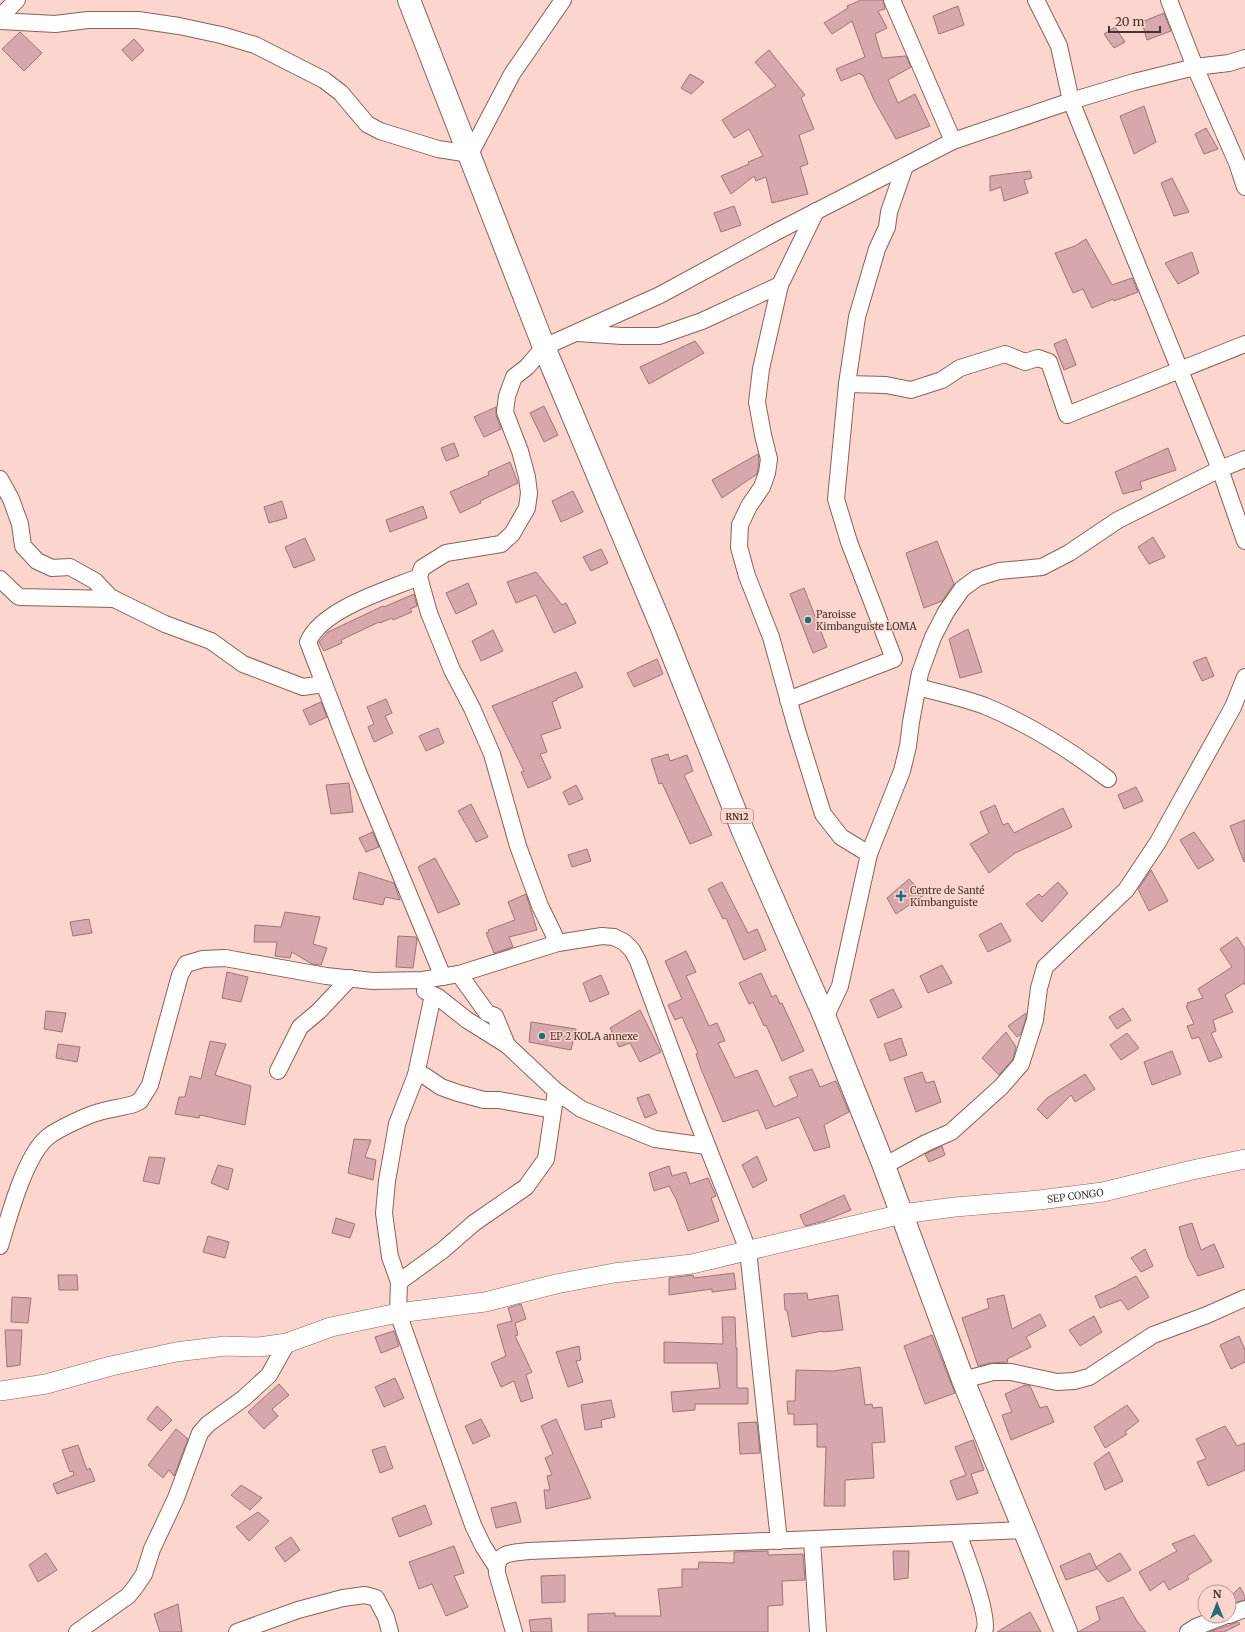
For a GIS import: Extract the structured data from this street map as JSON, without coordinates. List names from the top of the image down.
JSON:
{
  "streets": {
    "main road": ["RN12"],
    "street": ["SEP CONGO"]
  },
  "crossings": [
    ["RN12", "SEP CONGO"]
  ],
  "places": {
    "other": ["Paroisse Kimbanguiste LOMA", "EP 2 KOLA annexe"],
    "health": ["Centre de Santé Kimbanguiste"]
  },
  "scale_bar": "20 m",
  "north": "top"
}
